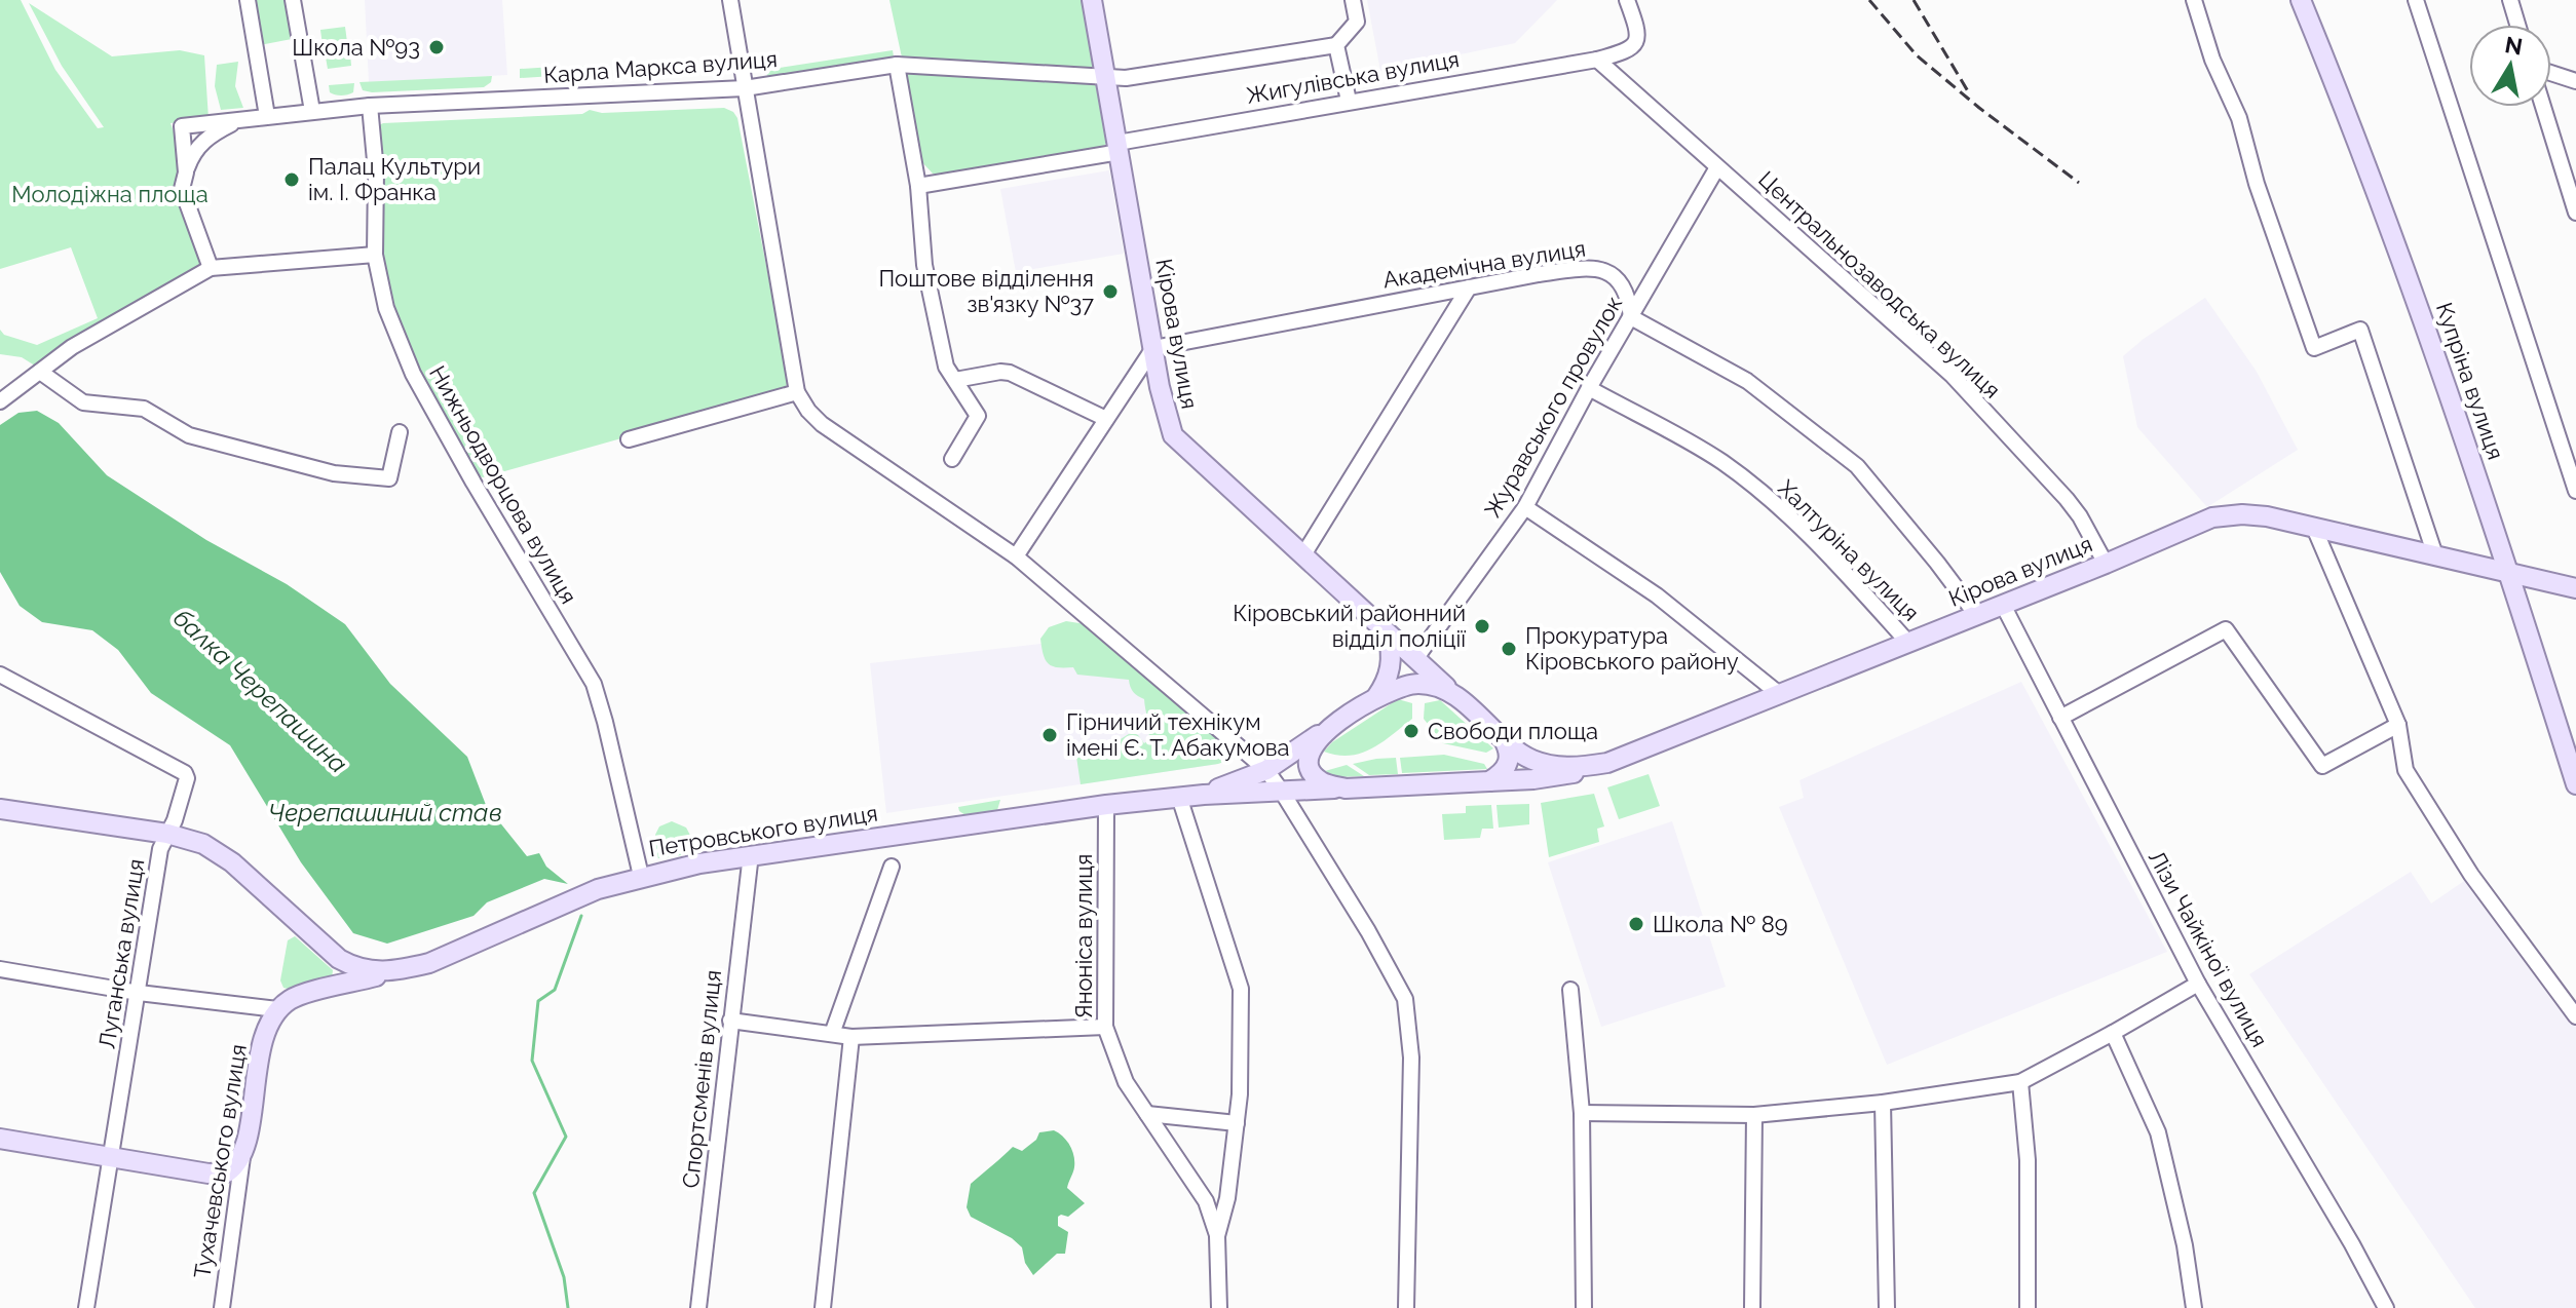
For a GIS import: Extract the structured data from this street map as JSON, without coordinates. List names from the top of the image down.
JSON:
{
  "streets": {
    "main road": [
      "Кірова вулиця",
      "Купріна вулиця",
      "Петровського вулиця",
      "Тухачевського вулиця"
    ],
    "street": [
      "Карла Маркса вулиця",
      "Жигулівська вулиця",
      "Академічна вулиця",
      "Центральнозаводська вулиця",
      "Журавського провулок",
      "Нижньодворцова вулиця",
      "Халтуріна вулиця",
      "Яноніса вулиця",
      "Лізи Чайкіної вулиця",
      "Луганська вулиця",
      "Спортсменів вулиця"
    ]
  },
  "crossings": [
    ["Карла Маркса вулиця", "Кірова вулиця"],
    ["Карла Маркса вулиця", "Нижньодворцова вулиця"],
    ["Жигулівська вулиця", "Центральнозаводська вулиця"],
    ["Жигулівська вулиця", "Кірова вулиця"],
    ["Академічна вулиця", "Кірова вулиця"],
    ["Академічна вулиця", "Журавського провулок"],
    ["Центральнозаводська вулиця", "Кірова вулиця"],
    ["Центральнозаводська вулиця", "Журавського провулок"],
    ["Кірова вулиця", "Купріна вулиця"],
    ["Кірова вулиця", "Журавського провулок"],
    ["Кірова вулиця", "Халтуріна вулиця"],
    ["Кірова вулиця", "Петровського вулиця"],
    ["Кірова вулиця", "Лізи Чайкіної вулиця"],
    ["Журавського провулок", "Халтуріна вулиця"],
    ["Нижньодворцова вулиця", "Петровського вулиця"],
    ["Петровського вулиця", "Яноніса вулиця"],
    ["Петровського вулиця", "Луганська вулиця"],
    ["Петровського вулиця", "Спортсменів вулиця"]
  ],
  "water": ["балка Черепашина", "Черепашиний став"],
  "parks": ["Молодіжна площа"],
  "places": [
    "Школа №93",
    "Палац Культури ім. І. Франка",
    "Поштове відділення зв'язку №37",
    "Кіровський районний відділ поліції",
    "Прокуратура Кіровського району",
    "Свободи площа",
    "Гірничий технікум імені Є. Т. Абакумова",
    "Школа № 89"
  ],
  "north": "top"
}
